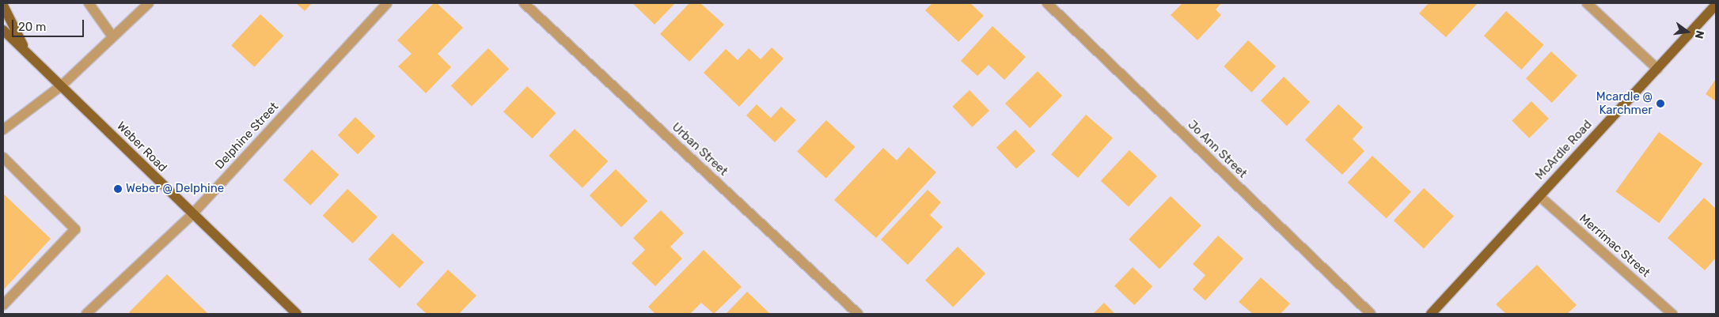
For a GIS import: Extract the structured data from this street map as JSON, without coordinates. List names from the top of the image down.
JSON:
{
  "streets": {
    "main road": ["Weber Road", "McArdle Road"],
    "street": [
      "Delphine Street",
      "Urban Street",
      "Jo Ann Street",
      "Merrimac Street"
    ]
  },
  "crossings": [
    ["Delphine Street", "Weber Road"],
    ["McArdle Road", "Merrimac Street"]
  ],
  "places": ["Mcardle @ Karchmer", "Weber @ Delphine"],
  "scale_bar": "20 m",
  "north": "right"
}
